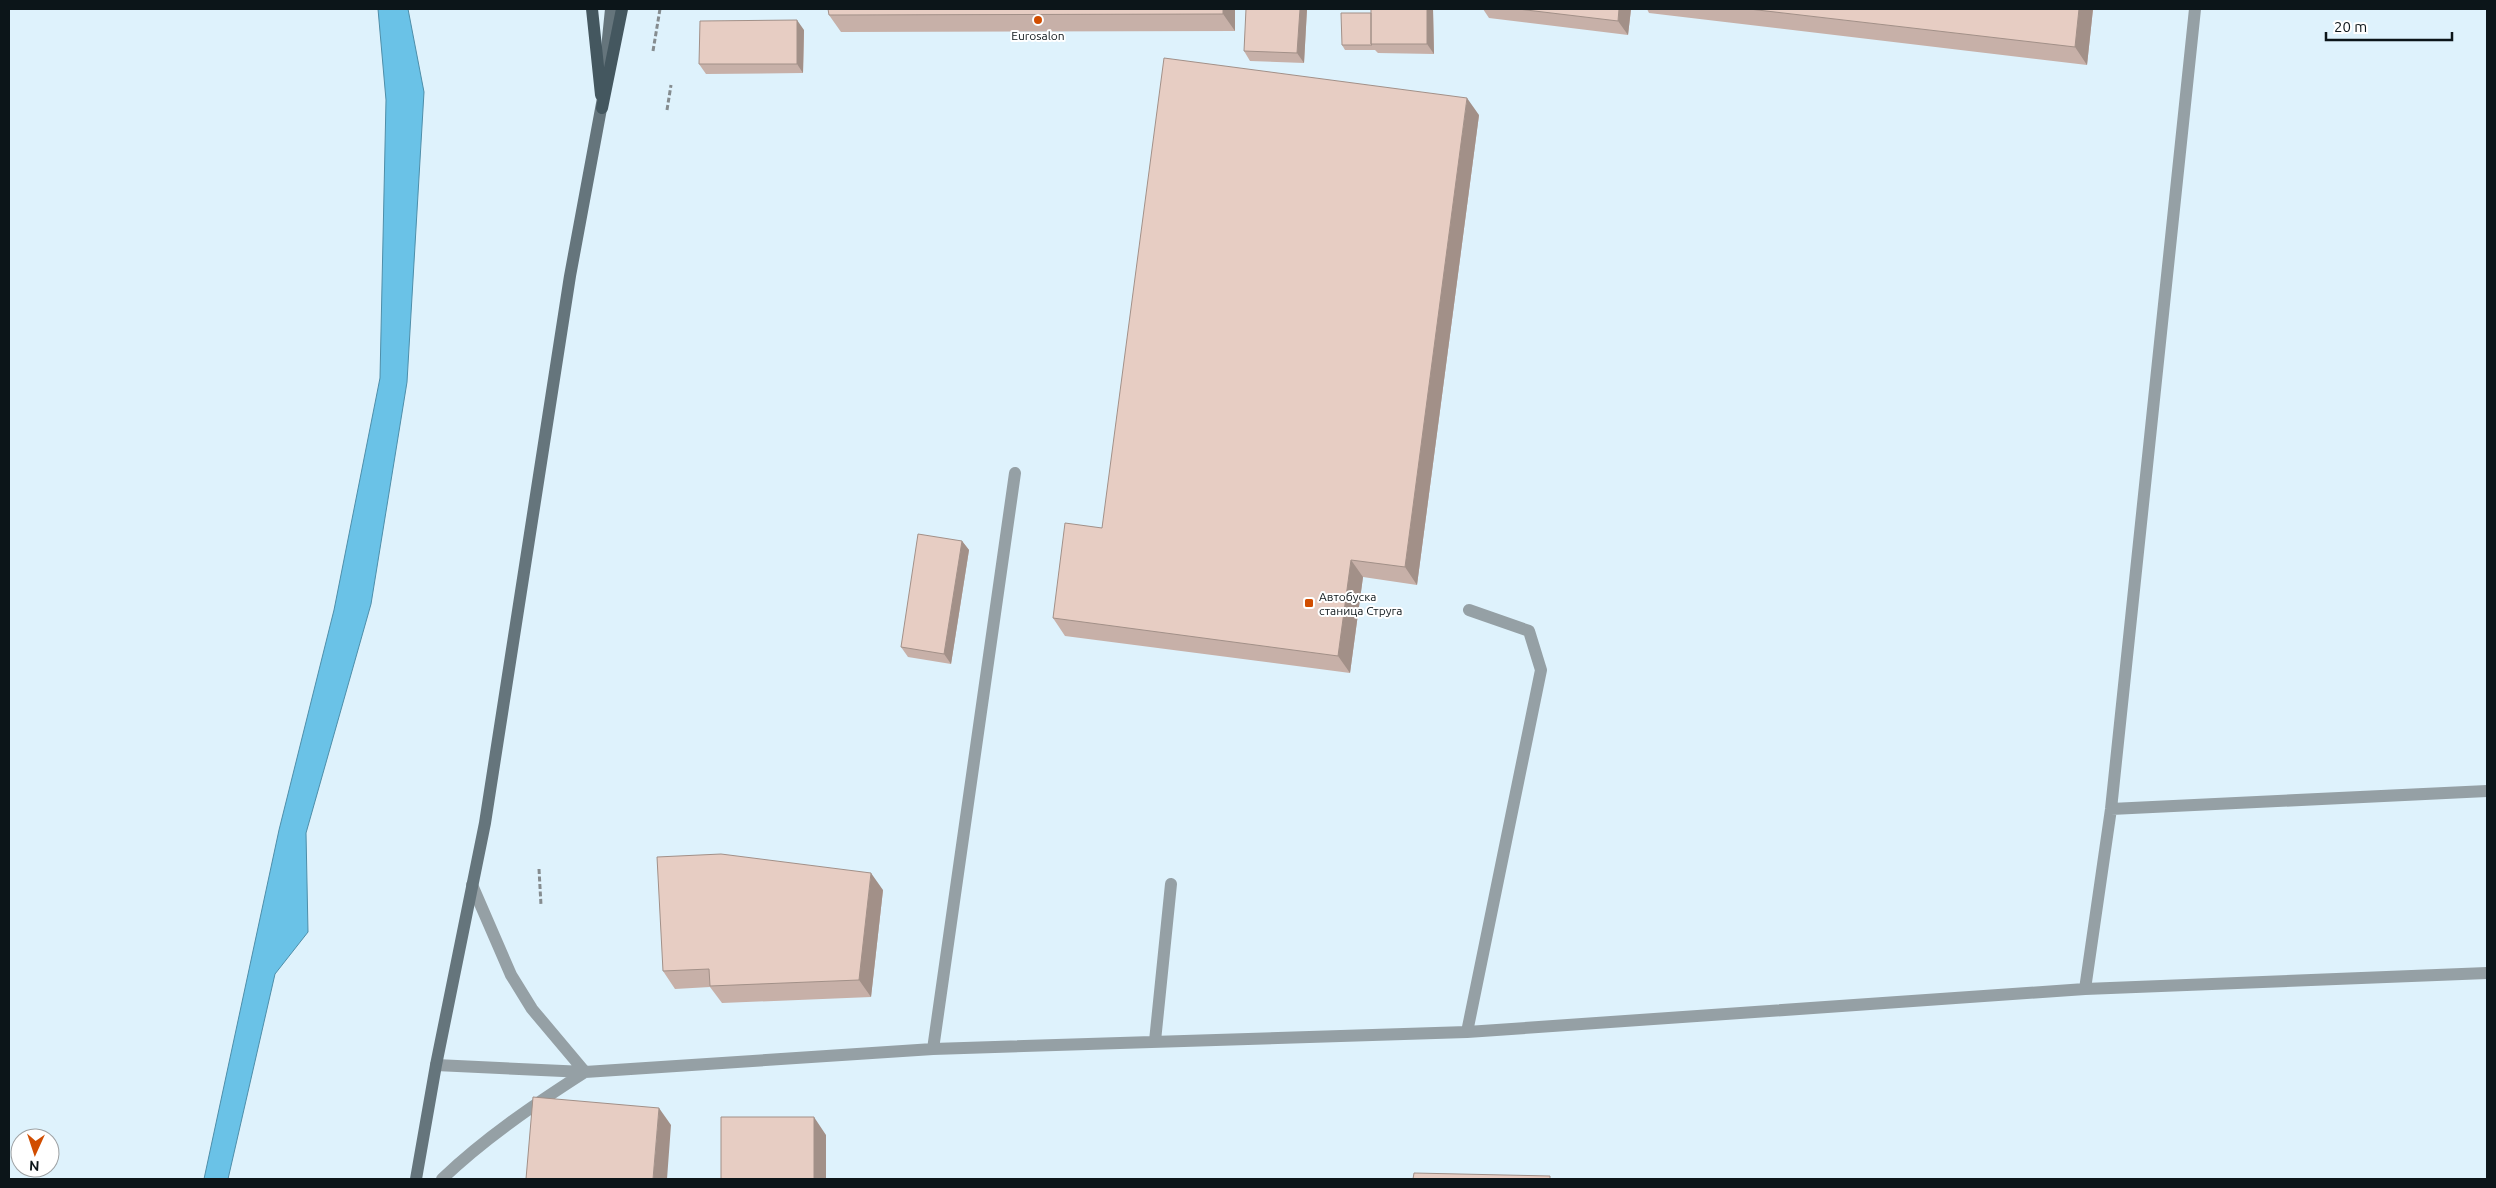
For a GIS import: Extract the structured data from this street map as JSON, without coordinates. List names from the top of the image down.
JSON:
{
  "places": {
    "other": ["Eurosalon"],
    "transit": ["Автобуска станица Струга"]
  },
  "scale_bar": "20 m",
  "north": "bottom"
}
